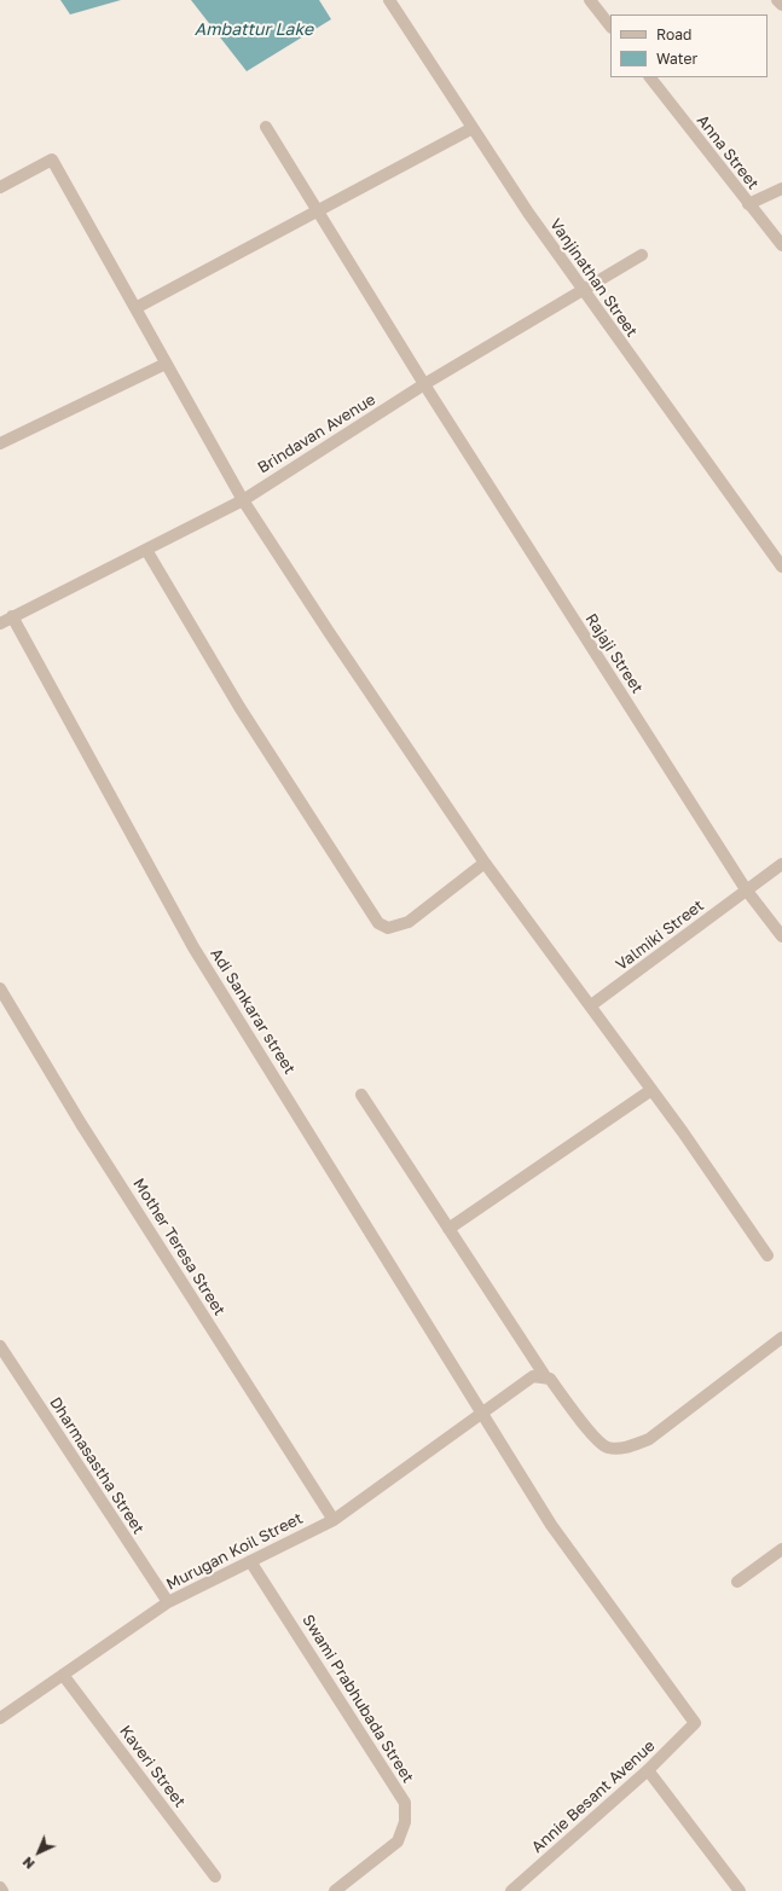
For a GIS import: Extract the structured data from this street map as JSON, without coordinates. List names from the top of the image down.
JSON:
{
  "streets": {
    "street": [
      "Anna Street",
      "Vanjinathan Street",
      "Brindavan Avenue",
      "Rajaji Street",
      "Valmiki Street",
      "Adi Sankarar street",
      "Mother Teresa Street",
      "Dharmasastha Street",
      "Murugan Koil Street",
      "Swami Prabhubada Street",
      "Kaveri Street",
      "Annie Besant Avenue"
    ]
  },
  "crossings": [
    ["Vanjinathan Street", "Brindavan Avenue"],
    ["Brindavan Avenue", "Rajaji Street"],
    ["Brindavan Avenue", "Adi Sankarar street"],
    ["Rajaji Street", "Valmiki Street"],
    ["Adi Sankarar street", "Murugan Koil Street"],
    ["Adi Sankarar street", "Annie Besant Avenue"],
    ["Mother Teresa Street", "Murugan Koil Street"],
    ["Dharmasastha Street", "Murugan Koil Street"],
    ["Murugan Koil Street", "Swami Prabhubada Street"],
    ["Murugan Koil Street", "Kaveri Street"]
  ],
  "water": ["Ambattur Lake"],
  "legend": ["Road", "Water"],
  "north": "bottom left"
}
